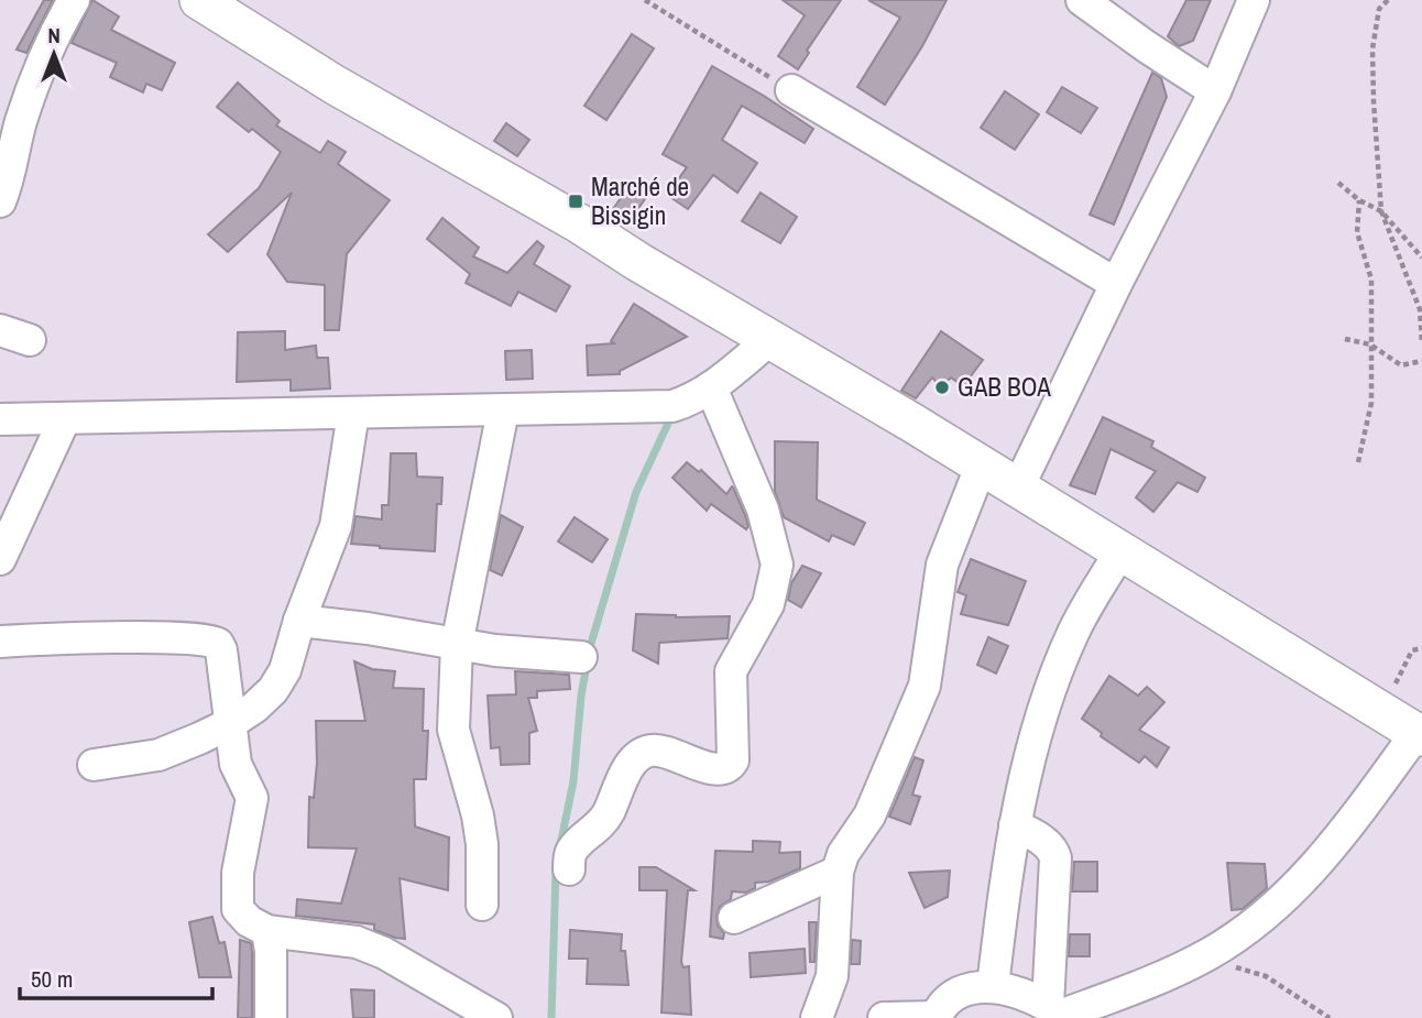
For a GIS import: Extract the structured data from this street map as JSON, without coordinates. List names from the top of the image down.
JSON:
{
  "places": {
    "transit": ["Marché de Bissigin"],
    "other": ["GAB BOA"]
  },
  "scale_bar": "50 m",
  "north": "top"
}
